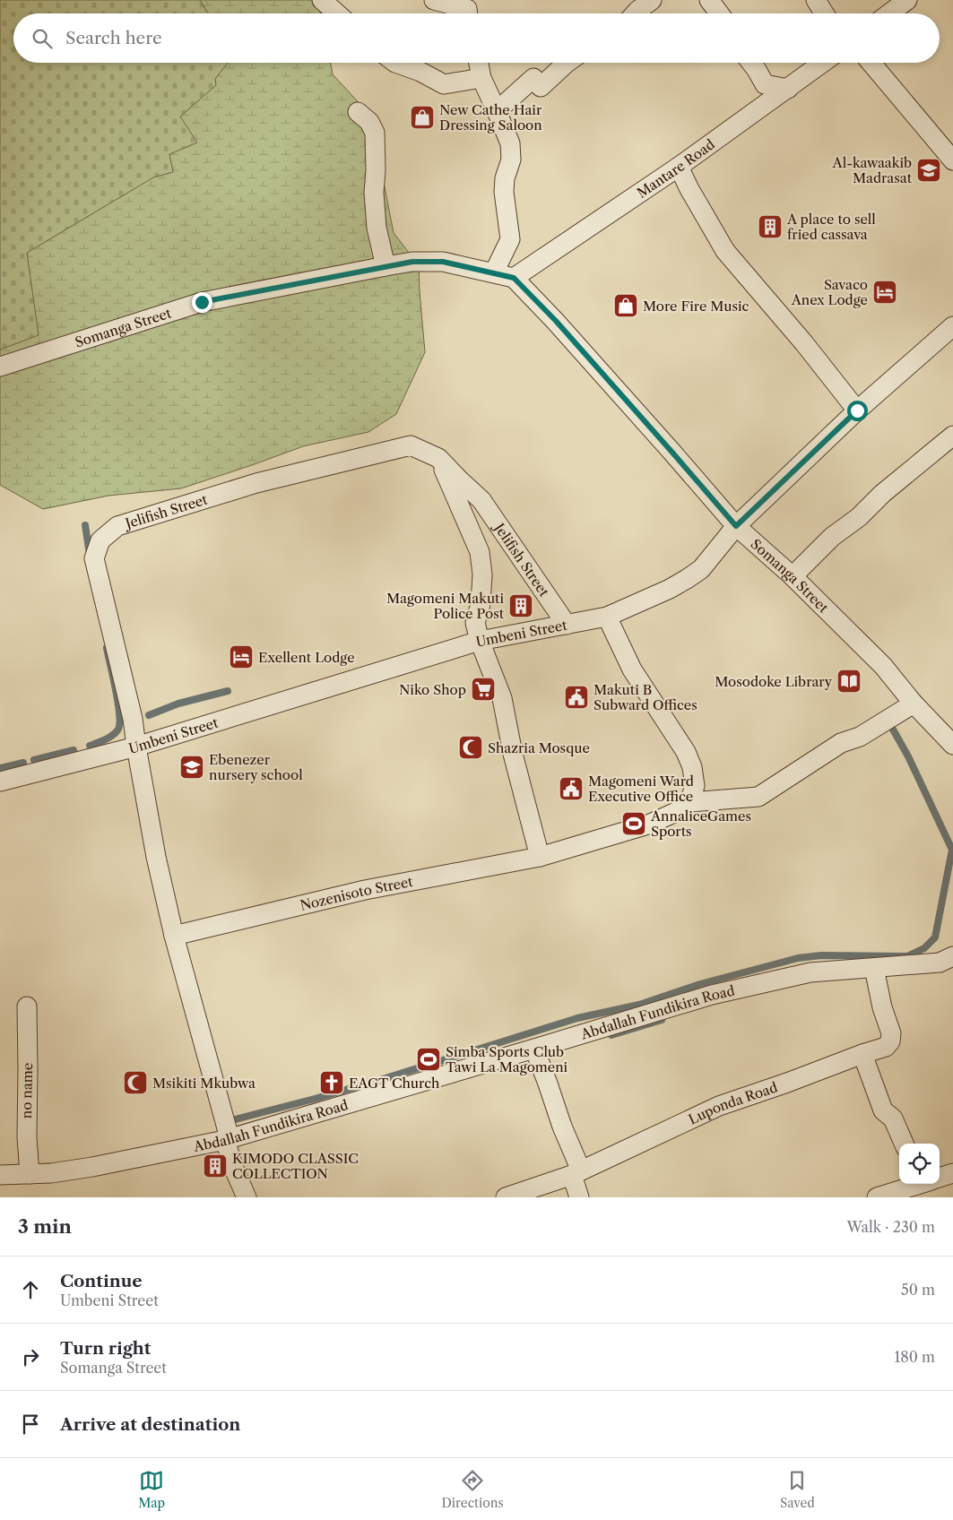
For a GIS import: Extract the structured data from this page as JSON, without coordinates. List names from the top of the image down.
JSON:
{
  "streets": {
    "street": [
      "Mantare Road",
      "Somanga Street",
      "Jelifish Street",
      "Umbeni Street",
      "Nozenisoto Street",
      "Abdallah Fundikira Road",
      "no name",
      "Luponda Road"
    ]
  },
  "crossings": [
    ["Mantare Road", "Somanga Street"],
    ["Somanga Street", "Umbeni Street"],
    ["Jelifish Street", "Umbeni Street"],
    ["Abdallah Fundikira Road", "no name"],
    ["Abdallah Fundikira Road", "Luponda Road"]
  ],
  "places": {
    "shop": ["New Cathe Hair Dressing Saloon", "More Fire Music"],
    "school or university": ["Al-kawaakib Madrasat", "Ebenezer nursery school"],
    "building": ["A place to sell fried cassava", "Magomeni Makuti Police Post", "KIMODO CLASSIC COLLECTION"],
    "hotel": ["Savaco Anex Lodge", "Exellent Lodge"],
    "library": ["Mosodoke Library"],
    "supermarket": ["Niko Shop"],
    "public building": ["Makuti B Subward Offices", "Magomeni Ward Executive Office"],
    "mosque": ["Shazria Mosque", "Msikiti Mkubwa"],
    "sports": ["AnnaliceGames Sports", "Simba Sports Club Tawi La Magomeni"],
    "church": ["EAGT Church"]
  },
  "page": {
    "search": "Search here",
    "heading": ["3 min", "Walk · 230 m"],
    "list": [
      ["Continue", "Umbeni Street", "50 m"],
      ["Turn right", "Somanga Street", "180 m"],
      "Arrive at destination"
    ],
    "nav": ["Map", "Directions", "Saved"]
  }
}
